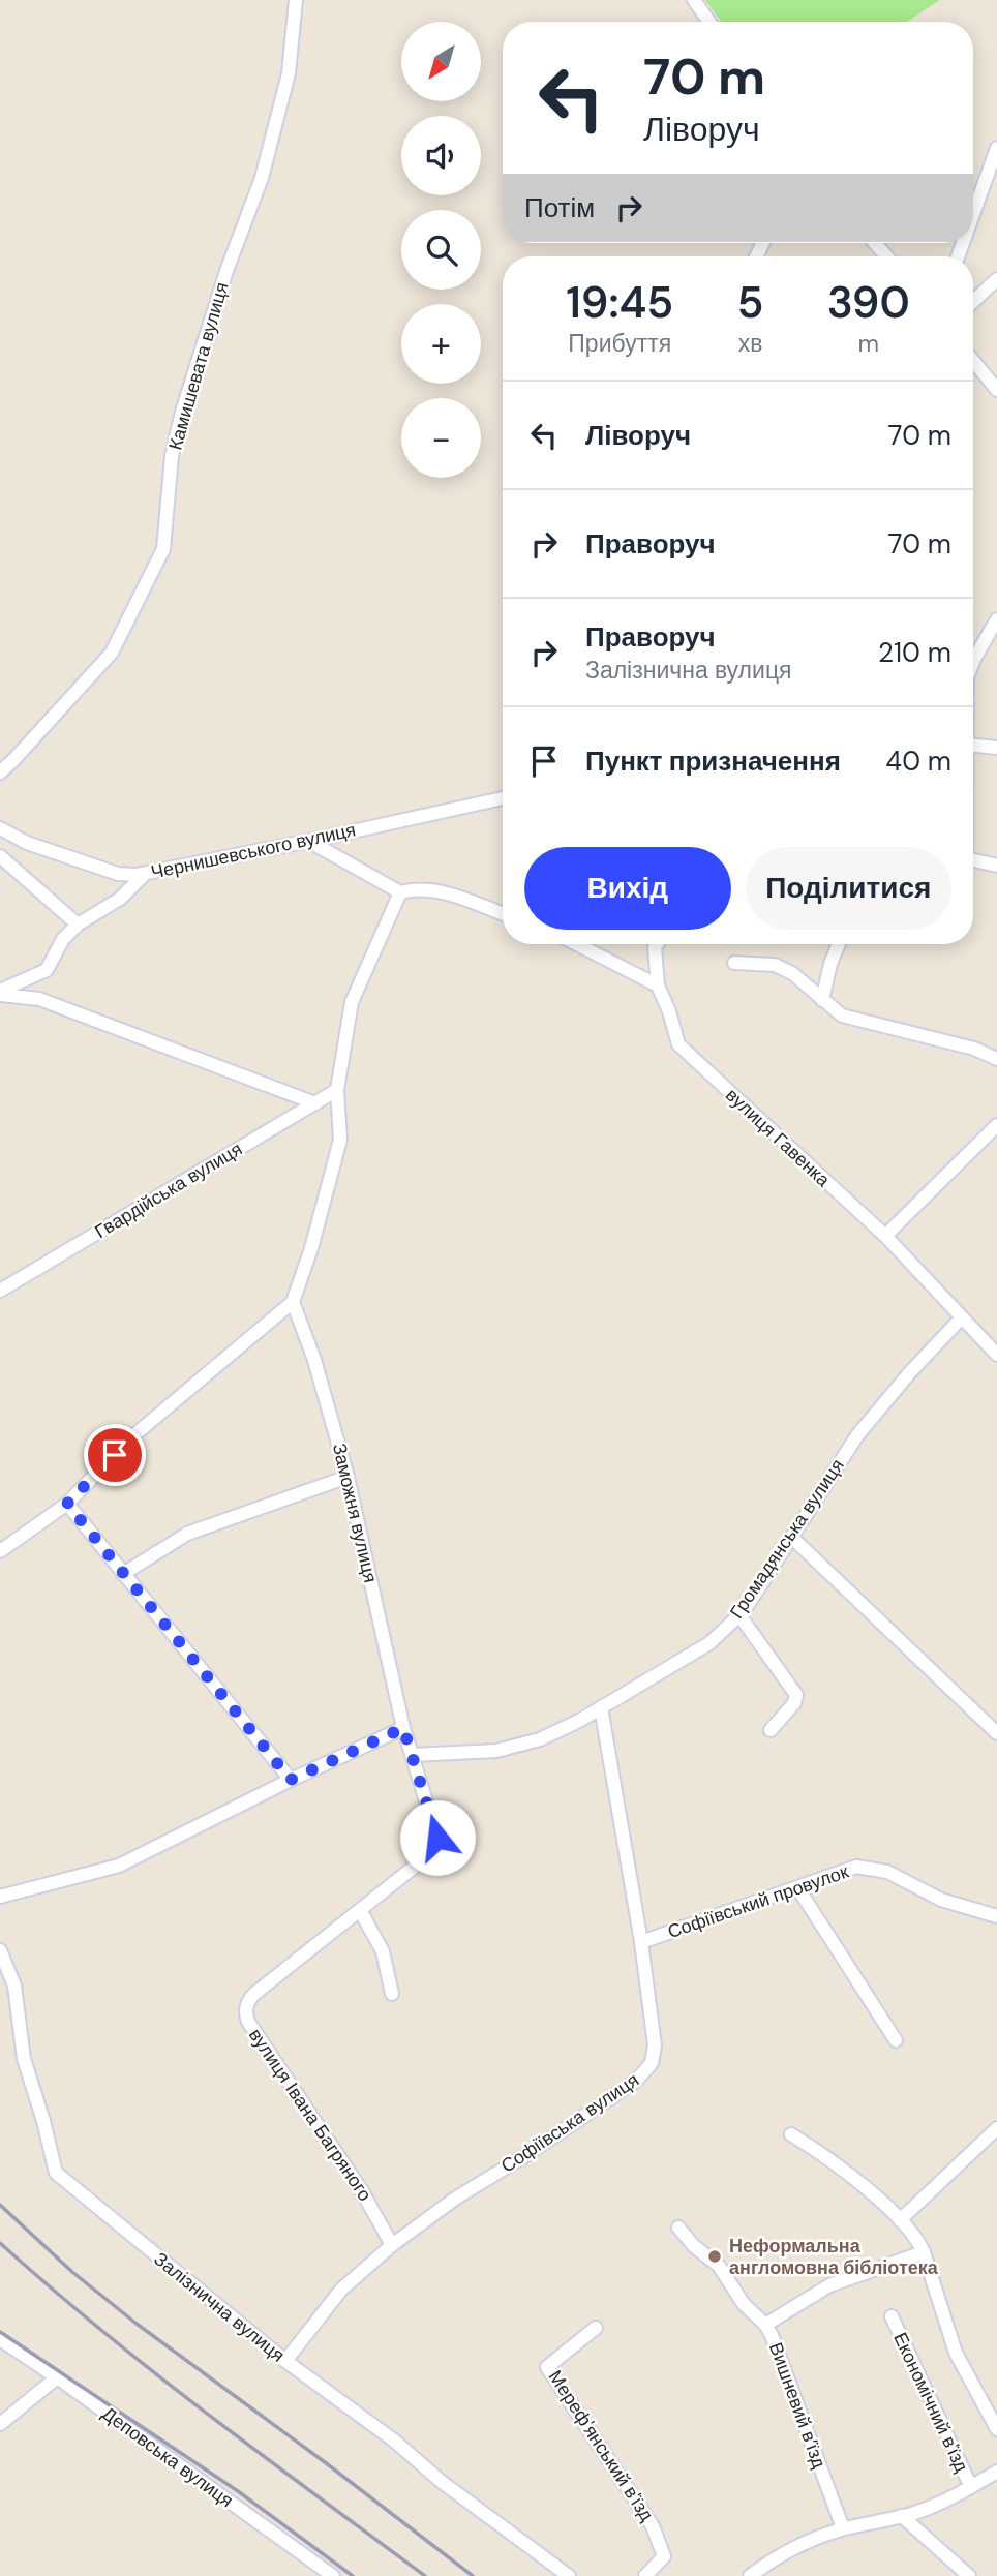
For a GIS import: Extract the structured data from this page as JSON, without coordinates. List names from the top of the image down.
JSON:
{
  "streets": {
    "street": [
      "Камишевата вулиця",
      "Чернишевського вулиця",
      "вулиця Гавенка",
      "Гвардійська вулиця",
      "Заможня вулиця",
      "Громадянська вулиця",
      "Софіївський провулок",
      "вулиця Івана Багряного",
      "Софіївська вулиця",
      "Залізнична вулиця",
      "Економічний в'їзд",
      "Вишневий в’їзд",
      "Мереф'янський в'їзд",
      "Деповська вулиця"
    ]
  },
  "crossings": [
    ["вулиця Гавенка", "Громадянська вулиця"],
    ["Заможня вулиця", "вулиця Івана Багряного"],
    ["Громадянська вулиця", "вулиця Івана Багряного"],
    ["Громадянська вулиця", "Софіївська вулиця"],
    ["Софіївський провулок", "Софіївська вулиця"],
    ["вулиця Івана Багряного", "Софіївська вулиця"],
    ["Софіївська вулиця", "Залізнична вулиця"]
  ],
  "places": ["Неформальна англомовна бібліотека"],
  "north": "bottom left",
  "page": {
    "map_buttons": ["+", "−"],
    "turn": ["70 m", "Ліворуч"],
    "then": "Потім",
    "eta": [
      "19:45",
      "Прибуття",
      "5",
      "хв",
      "390",
      "m"
    ],
    "list": [
      {
        "name": "Ліворуч",
        "value": "70 m"
      },
      {
        "name": "Праворуч",
        "value": "70 m"
      },
      {
        "name": "Праворуч",
        "note": "Залізнична вулиця",
        "value": "210 m"
      },
      {
        "name": "Пункт призначення",
        "value": "40 m"
      }
    ],
    "buttons": ["Вихід", "Поділитися"]
  }
}
